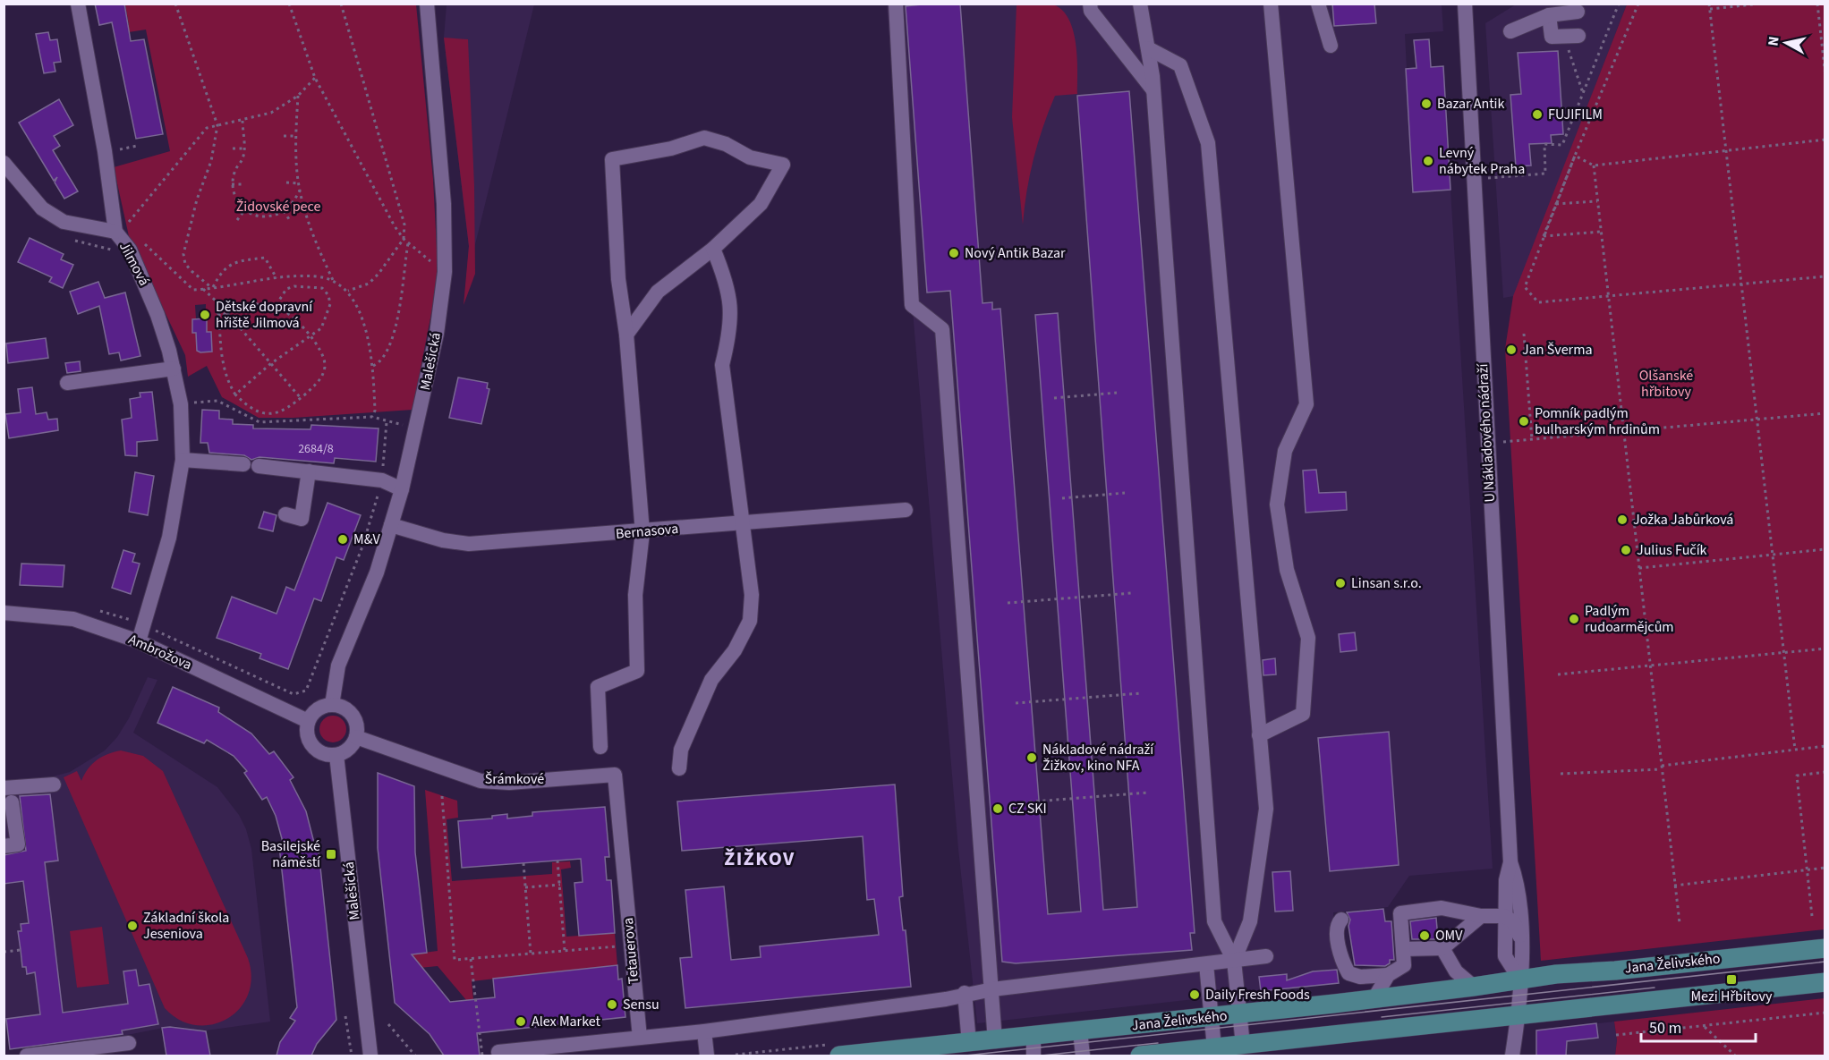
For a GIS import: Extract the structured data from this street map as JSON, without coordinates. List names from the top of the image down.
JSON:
{
  "streets": {
    "main road": ["Jana Želivského"],
    "street": [
      "Jilmová",
      "Malešická",
      "U Nákladového nádraží",
      "Bernasova",
      "Ambrožova",
      "Šrámkové",
      "Tetauerova"
    ]
  },
  "crossings": [
    ["Jilmová", "Ambrožova"],
    ["Malešická", "Bernasova"],
    ["Malešická", "Ambrožova"],
    ["Malešická", "Šrámkové"],
    ["U Nákladového nádraží", "Jana Želivského"],
    ["Ambrožova", "Šrámkové"],
    ["Šrámkové", "Tetauerova"]
  ],
  "districts": ["ŽIŽKOV"],
  "parks": ["Židovské pece", "Olšanské hřbitovy"],
  "places": {
    "other": [
      "Bazar Antik",
      "FUJIFILM",
      "Levný nábytek Praha",
      "Nový Antik Bazar",
      "Dětské dopravní hřiště Jilmová",
      "Jan Šverma",
      "Pomník padlým bulharským hrdinům",
      "Jožka Jabůrková",
      "M&V",
      "Julius Fučík",
      "Linsan s.r.o.",
      "Padlým rudoarmějcům",
      "Nákladové nádraží Žižkov, kino NFA",
      "CZ SKI",
      "Základní škola Jeseniova",
      "OMV",
      "Daily Fresh Foods",
      "Sensu",
      "Alex Market"
    ],
    "transit": ["Basilejské náměstí", "Mezi Hřbitovy"]
  },
  "house_numbers": ["2684/8"],
  "scale_bar": "50 m",
  "north": "left"
}
